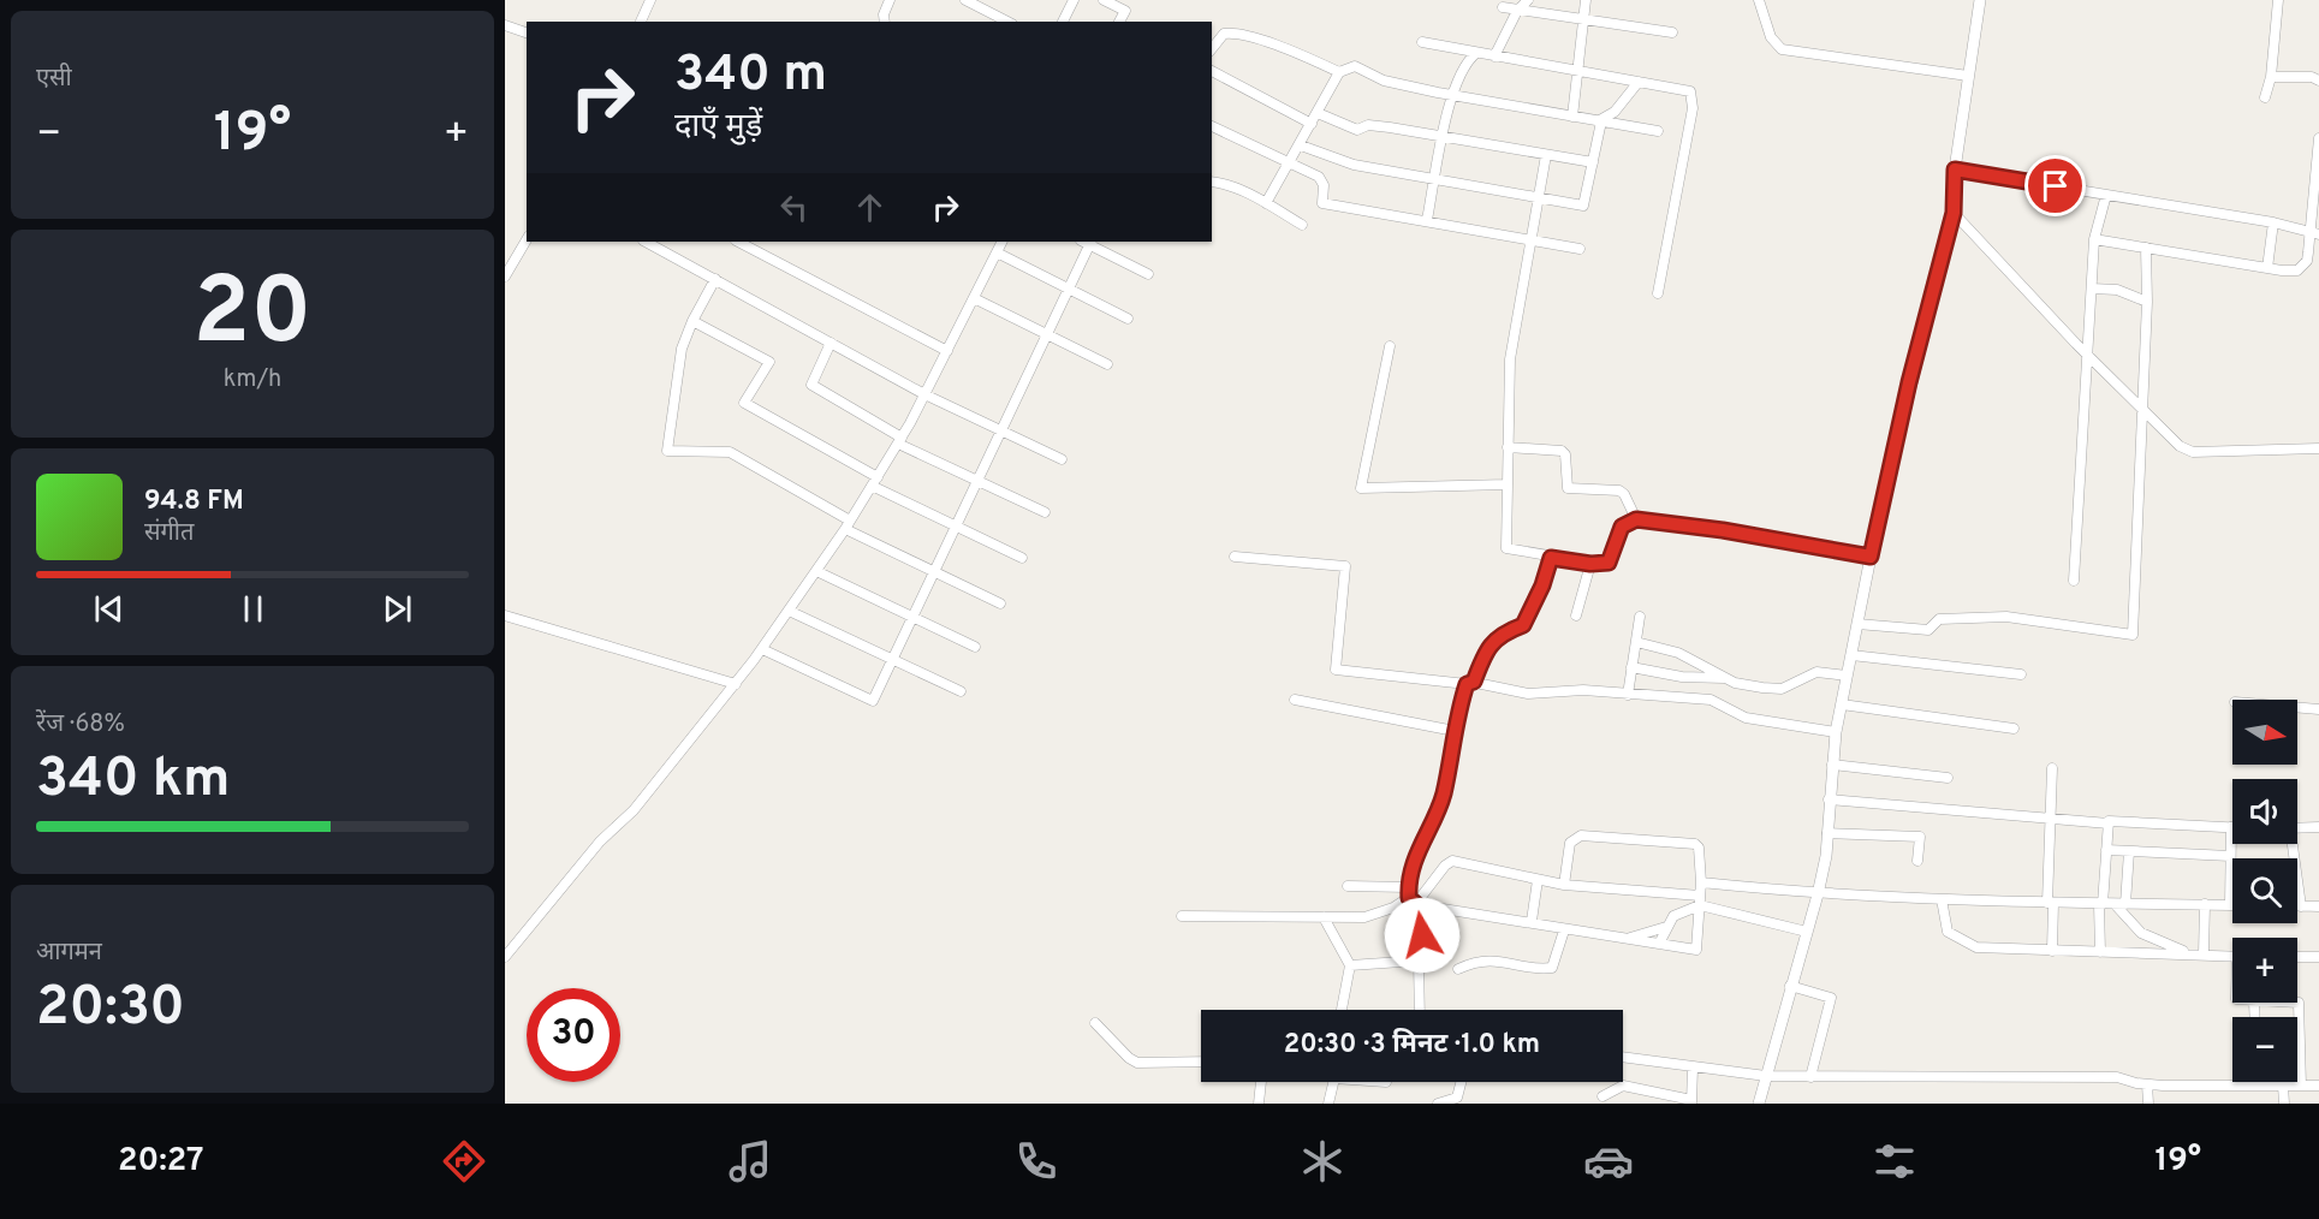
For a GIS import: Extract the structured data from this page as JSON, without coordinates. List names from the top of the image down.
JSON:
{
  "north": "right",
  "page": {
    "tile": [
      "एसी",
      ["20", "km/h"],
      ["रेंज · 68%", "340 km"],
      ["आगमन", "20:30"]
    ],
    "turn": ["340 m", "दाएँ मुड़ें"],
    "heat": ["−", "19°", "+"],
    "song": ["94.8 FM", "संगीत"],
    "map_buttons": ["+", "−"],
    "limit": "30",
    "trip": "20:30 · 3 मिनट · 1.0 km",
    "tabs": ["20:27", "19°"]
  }
}
